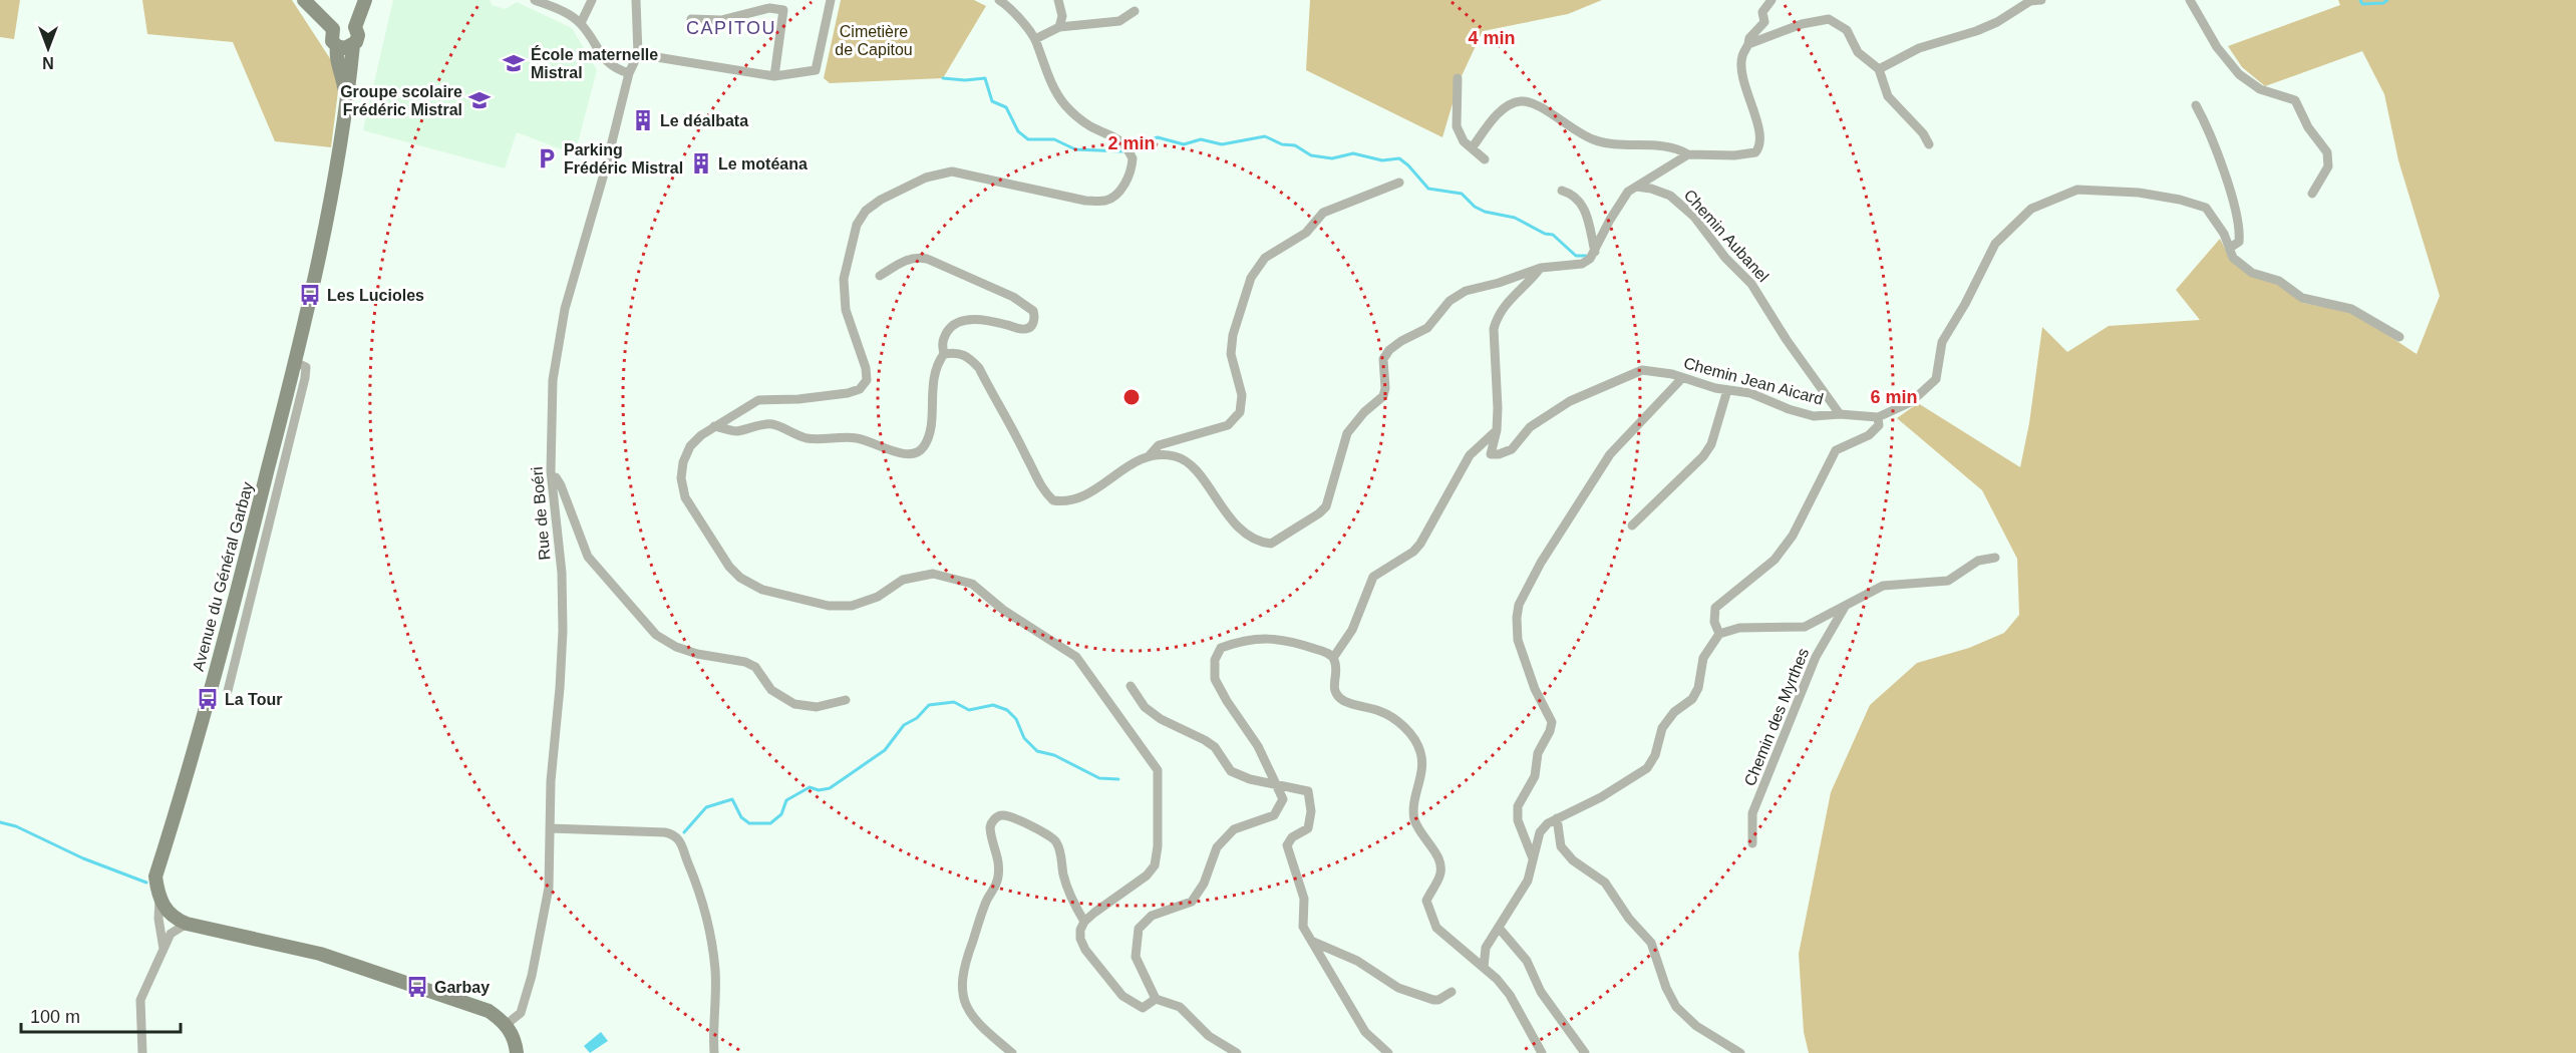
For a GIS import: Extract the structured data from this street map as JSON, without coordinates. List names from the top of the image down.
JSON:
{
  "streets": {
    "main road": ["Avenue du Général Garbay"],
    "street": [
      "Chemin Aubanel",
      "Chemin Jean Aicard",
      "Rue de Boéri",
      "Chemin des Myrthes"
    ]
  },
  "crossings": [
    ["Chemin Aubanel", "Chemin Jean Aicard"]
  ],
  "districts": ["CAPITOU"],
  "parks": ["Cimetière de Capitou"],
  "places": {
    "school or university": ["École maternelle Mistral", "Groupe scolaire Frédéric Mistral"],
    "building": ["Le déalbata", "Le motéana"],
    "parking": ["Parking Frédéric Mistral"],
    "bus stop": ["Les Lucioles", "La Tour", "Garbay"]
  },
  "scale_bar": "100 m",
  "north": "bottom",
  "rings": ["4 min", "2 min", "6 min"]
}
